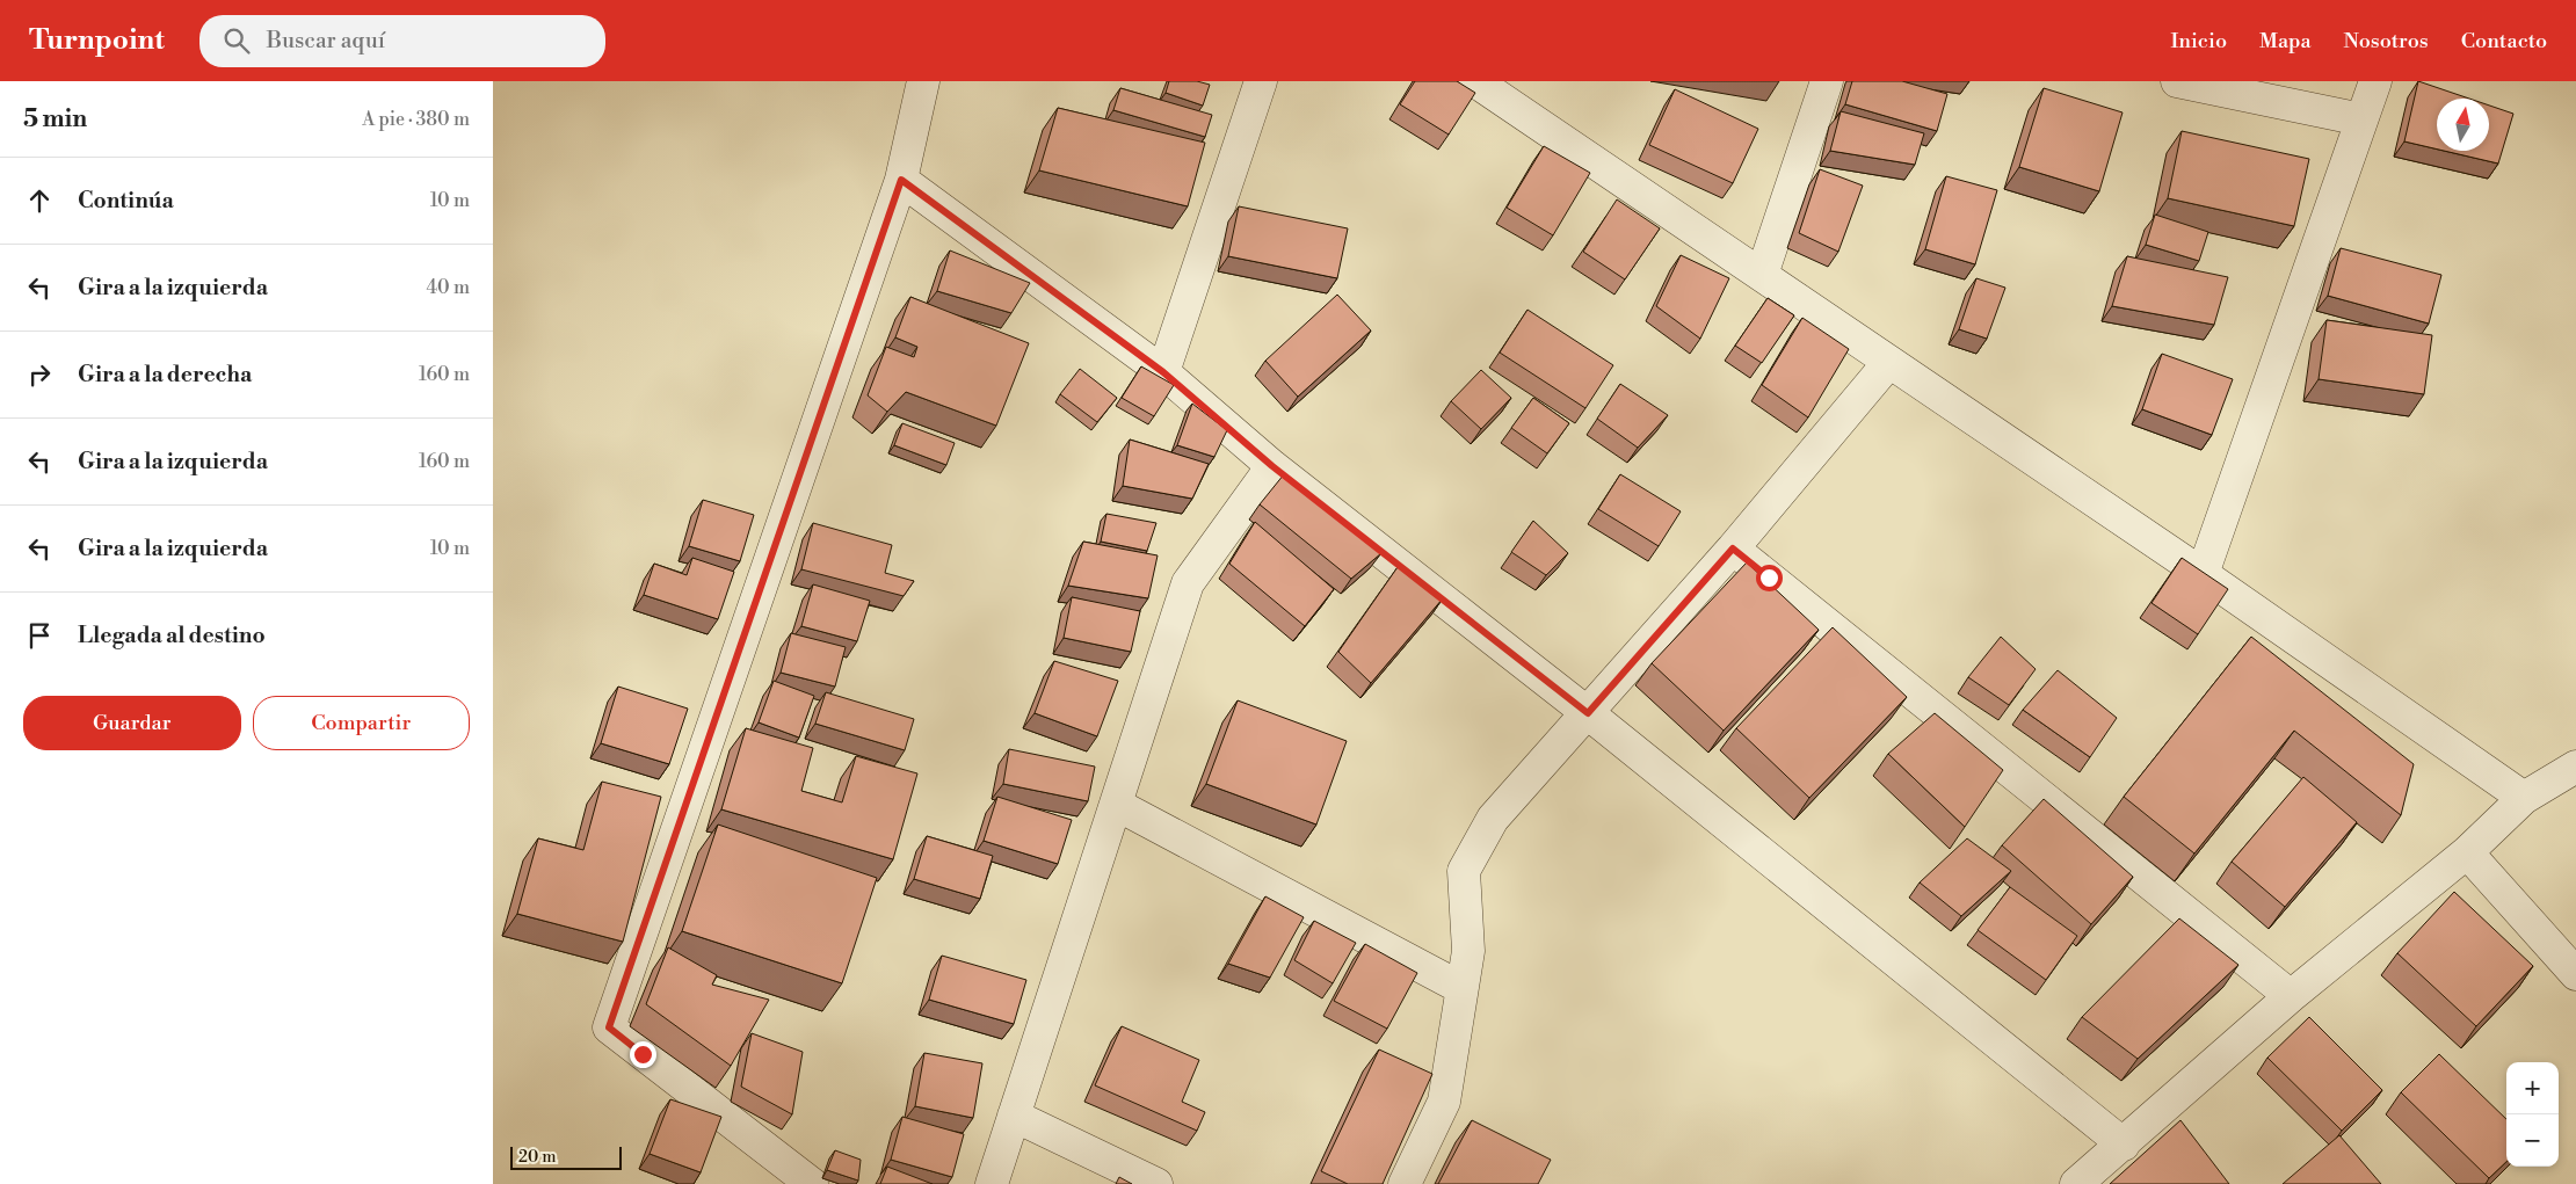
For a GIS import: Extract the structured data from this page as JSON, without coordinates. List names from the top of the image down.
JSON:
{
  "scale_bar": "20 m",
  "north": "top",
  "page": {
    "header": "Turnpoint",
    "search": "Buscar aquí",
    "nav": [
      "Inicio",
      "Mapa",
      "Nosotros",
      "Contacto"
    ],
    "heading": ["5 min", "A pie · 380 m"],
    "list": [
      ["Continúa", "10 m"],
      ["Gira a la izquierda", "40 m"],
      ["Gira a la derecha", "160 m"],
      ["Gira a la izquierda", "160 m"],
      ["Gira a la izquierda", "10 m"],
      "Llegada al destino"
    ],
    "buttons": ["Guardar", "Compartir"],
    "map_buttons": ["+", "−"],
    "scale": "20 m"
  }
}
